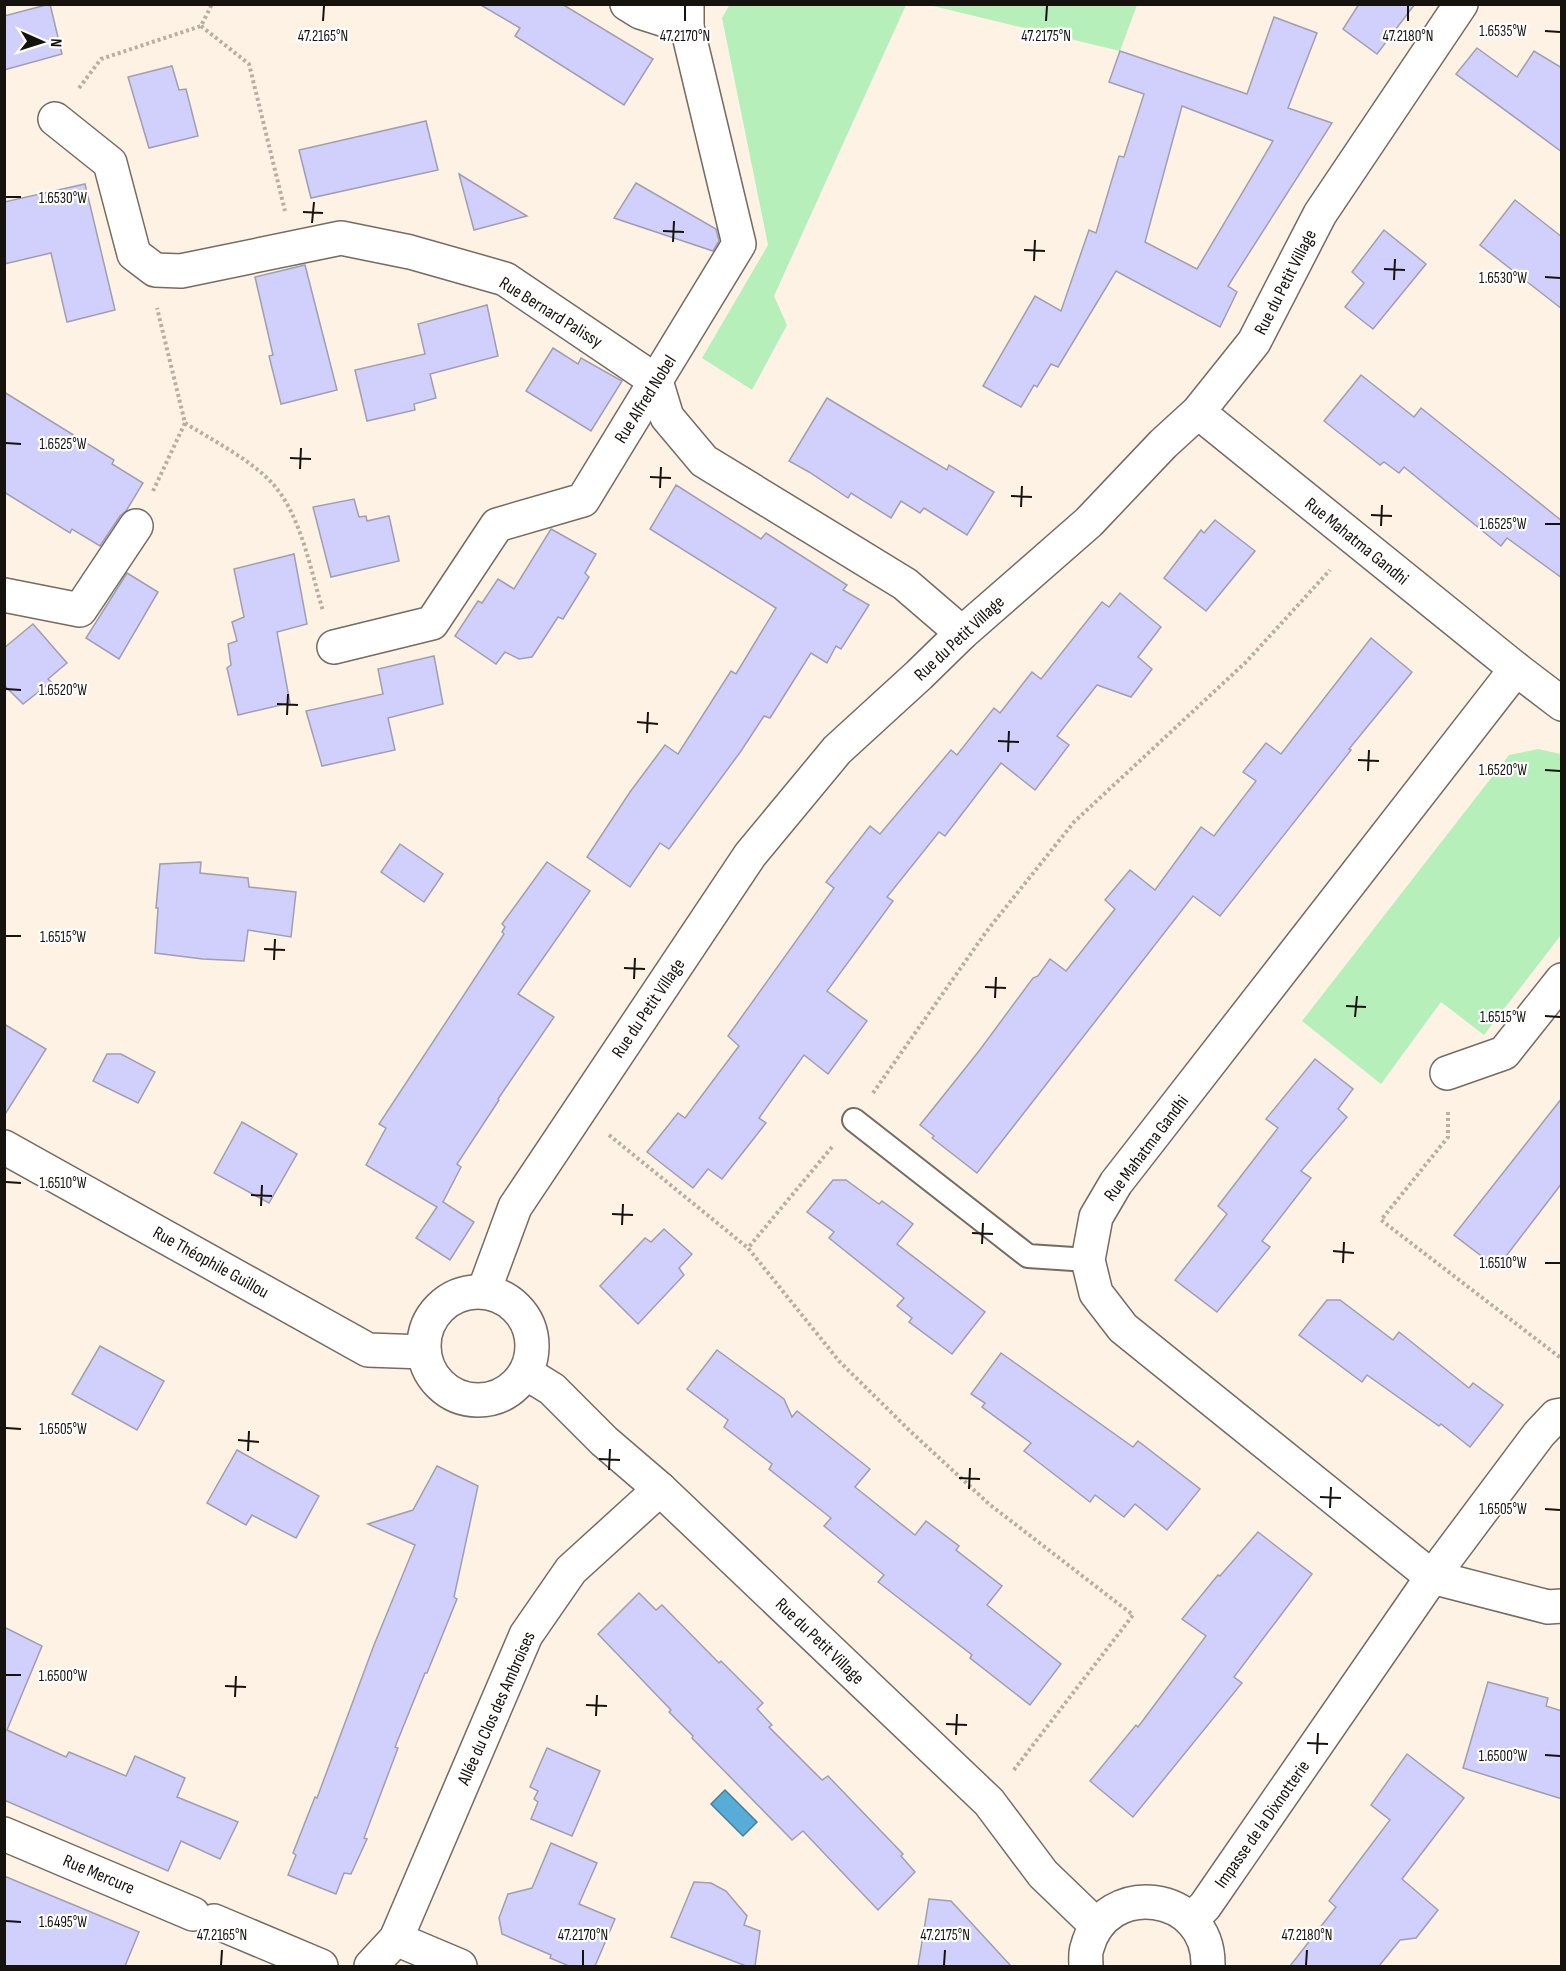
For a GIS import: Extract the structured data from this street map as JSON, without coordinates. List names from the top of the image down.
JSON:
{
  "streets": {
    "street": [
      "Rue du Petit Village",
      "Rue Bernard Palissy",
      "Rue Alfred Nobel",
      "Rue Mahatma Gandhi",
      "Rue Théophile Guillou",
      "Allée du Clos des Ambroises",
      "Impasse de la Dixnotterie",
      "Rue Mercure"
    ]
  },
  "crossings": [
    ["Rue du Petit Village", "Rue Mahatma Gandhi"],
    ["Rue du Petit Village", "Rue Théophile Guillou"],
    ["Rue du Petit Village", "Allée du Clos des Ambroises"],
    ["Rue Bernard Palissy", "Rue Alfred Nobel"],
    ["Rue Mahatma Gandhi", "Impasse de la Dixnotterie"]
  ],
  "north": "right",
  "coordinates": [
    "1.6535°W",
    "47.2165°N",
    "47.2170°N",
    "47.2175°N",
    "47.2180°N",
    "1.6530°W",
    "1.6525°W",
    "1.6520°W",
    "1.6515°W",
    "1.6510°W",
    "1.6505°W",
    "1.6500°W",
    "1.6495°W"
  ]
}
